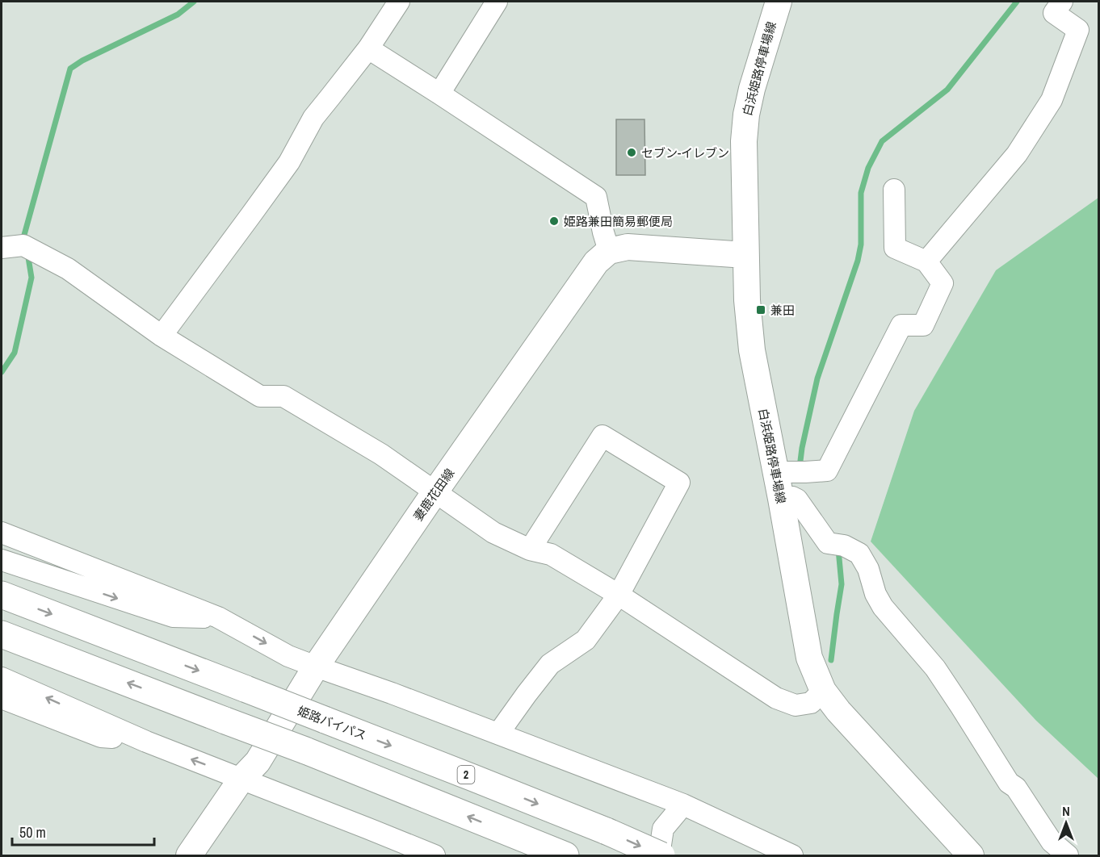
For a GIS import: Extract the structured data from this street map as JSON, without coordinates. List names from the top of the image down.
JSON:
{
  "streets": {
    "highway": ["姫路バイパス", "2"],
    "main road": ["白浜姫路停車場線", "妻鹿花田線"]
  },
  "places": {
    "other": ["セブン-イレブン", "姫路兼田簡易郵便局"],
    "transit": ["兼田"]
  },
  "scale_bar": "50 m",
  "north": "top"
}
